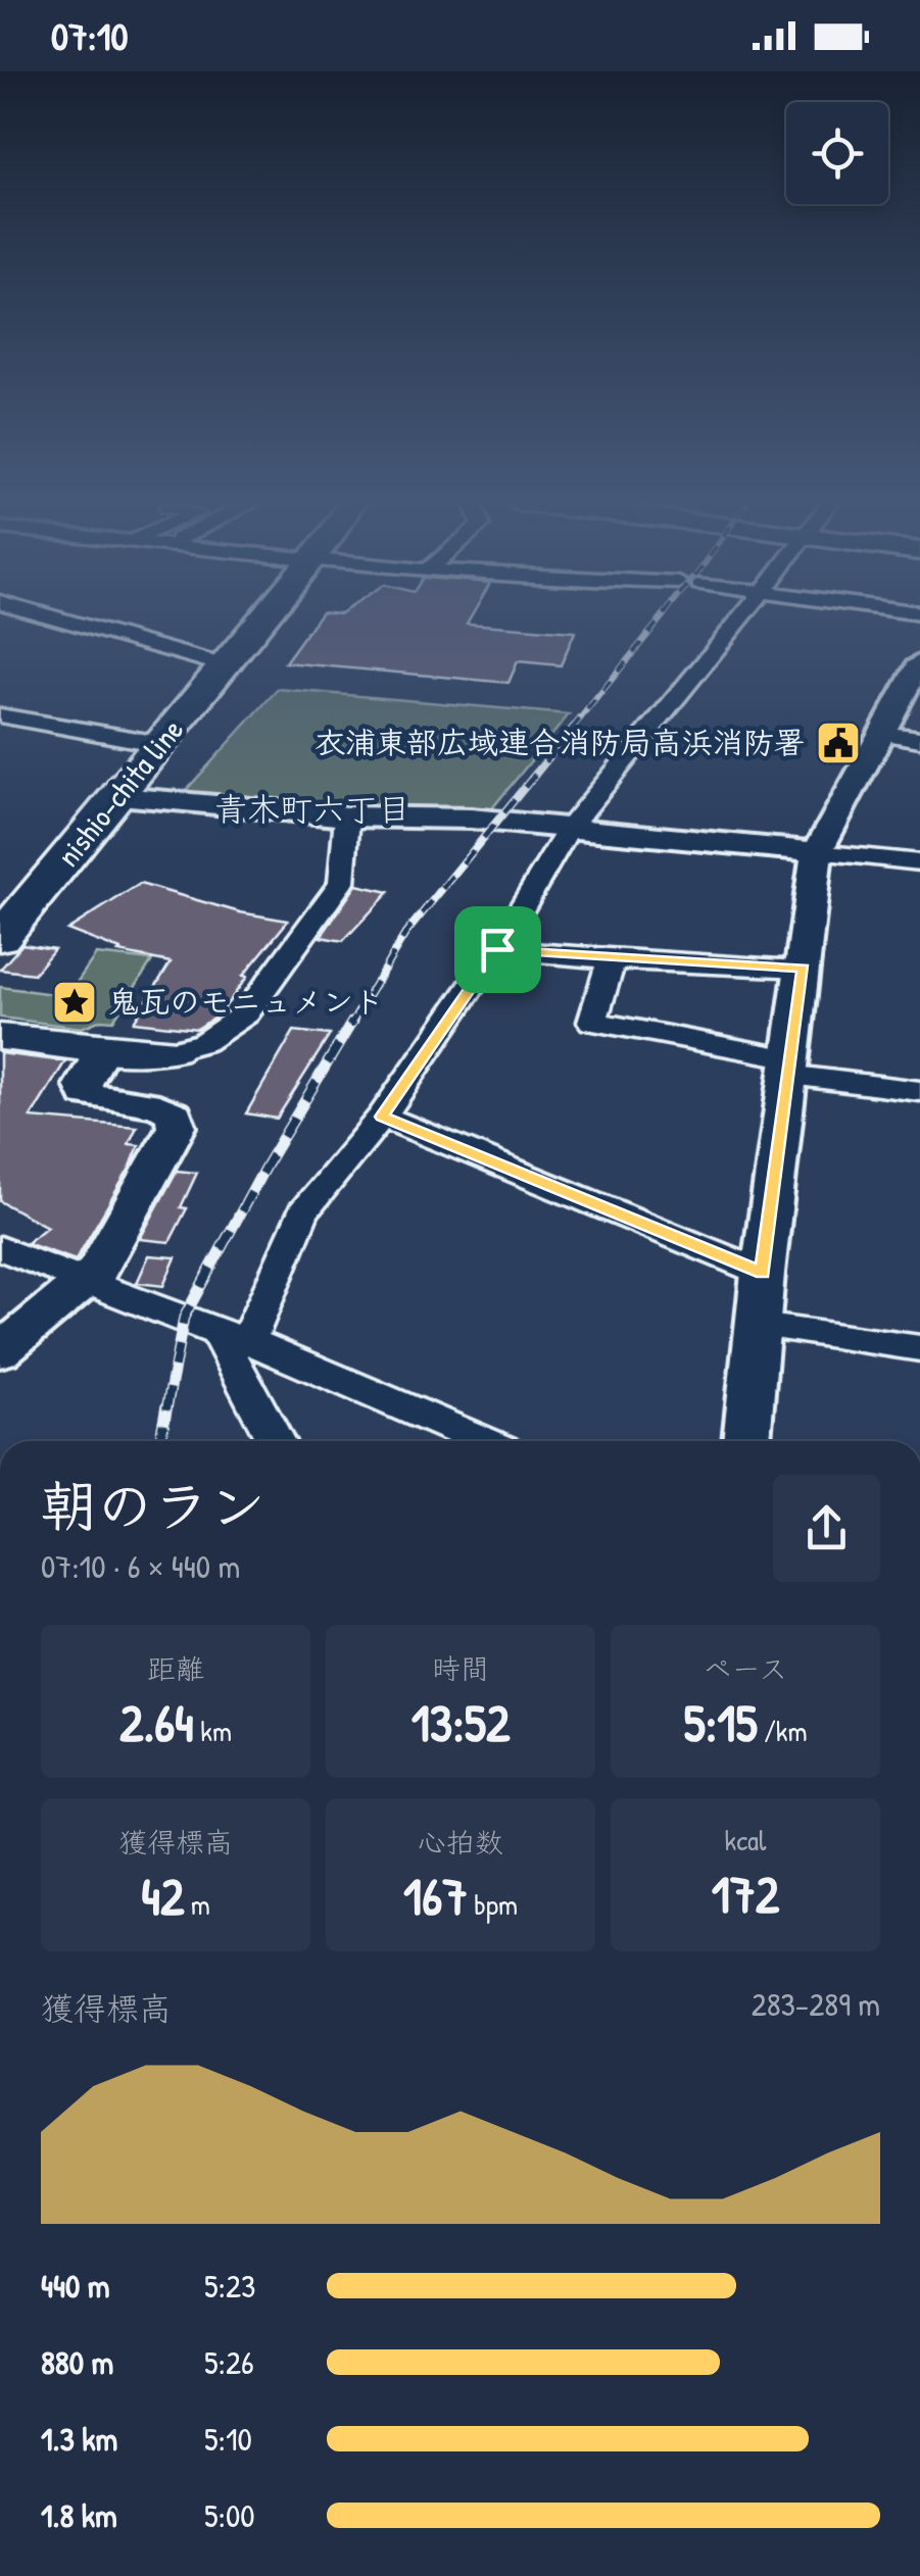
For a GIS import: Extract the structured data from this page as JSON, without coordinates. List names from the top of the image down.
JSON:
{
  "streets": {
    "main road": ["nishio-chita line"]
  },
  "districts": ["青木町六丁目"],
  "places": {
    "public building": ["衣浦東部広域連合消防局高浜消防署"],
    "place": ["鬼瓦のモニュメント"]
  },
  "page": {
    "status": "07:10",
    "heading": ["朝のラン", "07:10 · 6 × 440 m"],
    "stats": [
      ["距離", "2.64 km"],
      ["時間", "13:52"],
      ["ペース", "5:15 /km"],
      ["獲得標高", "42 m"],
      ["心拍数", "167 bpm"],
      ["kcal", "172"]
    ],
    "chart": ["獲得標高", "283–289 m"],
    "list": [
      {
        "name": "440 m",
        "note": "5:23"
      },
      {
        "name": "880 m",
        "note": "5:26"
      },
      {
        "name": "1.3 km",
        "note": "5:10"
      },
      {
        "name": "1.8 km",
        "note": "5:00"
      }
    ]
  }
}
